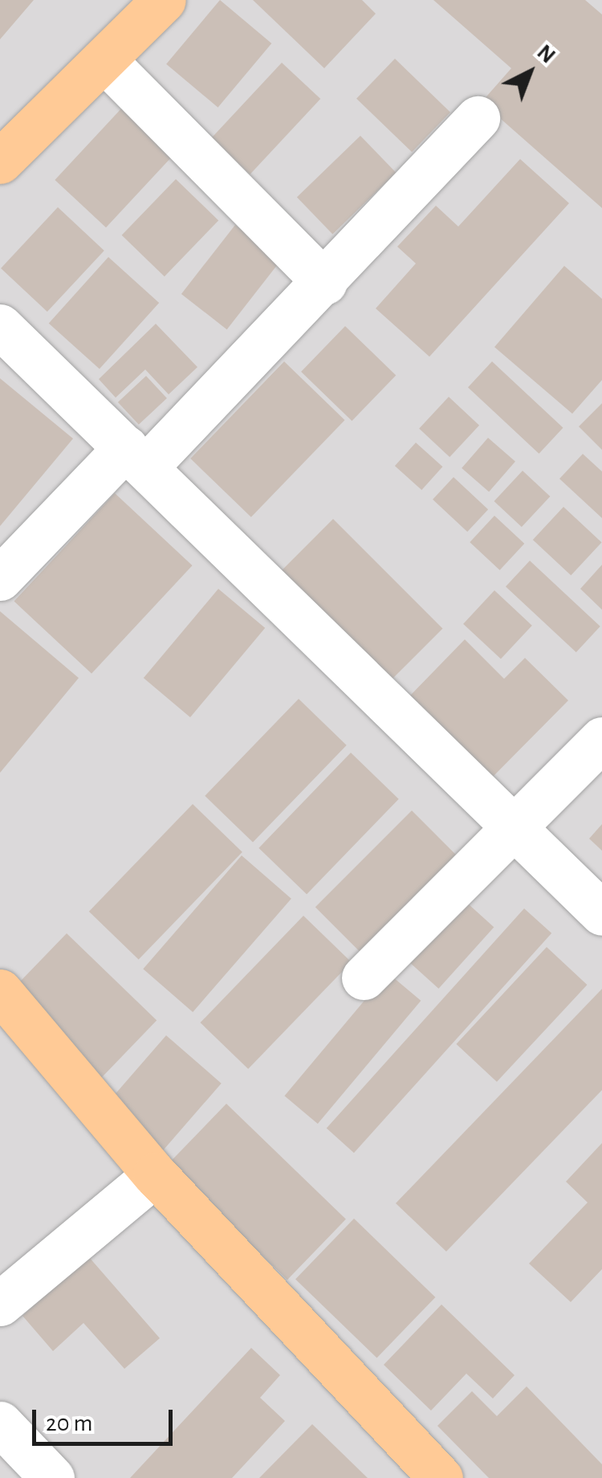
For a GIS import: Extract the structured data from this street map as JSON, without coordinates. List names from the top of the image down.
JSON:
{
  "scale_bar": "20 m",
  "north": "top right"
}
